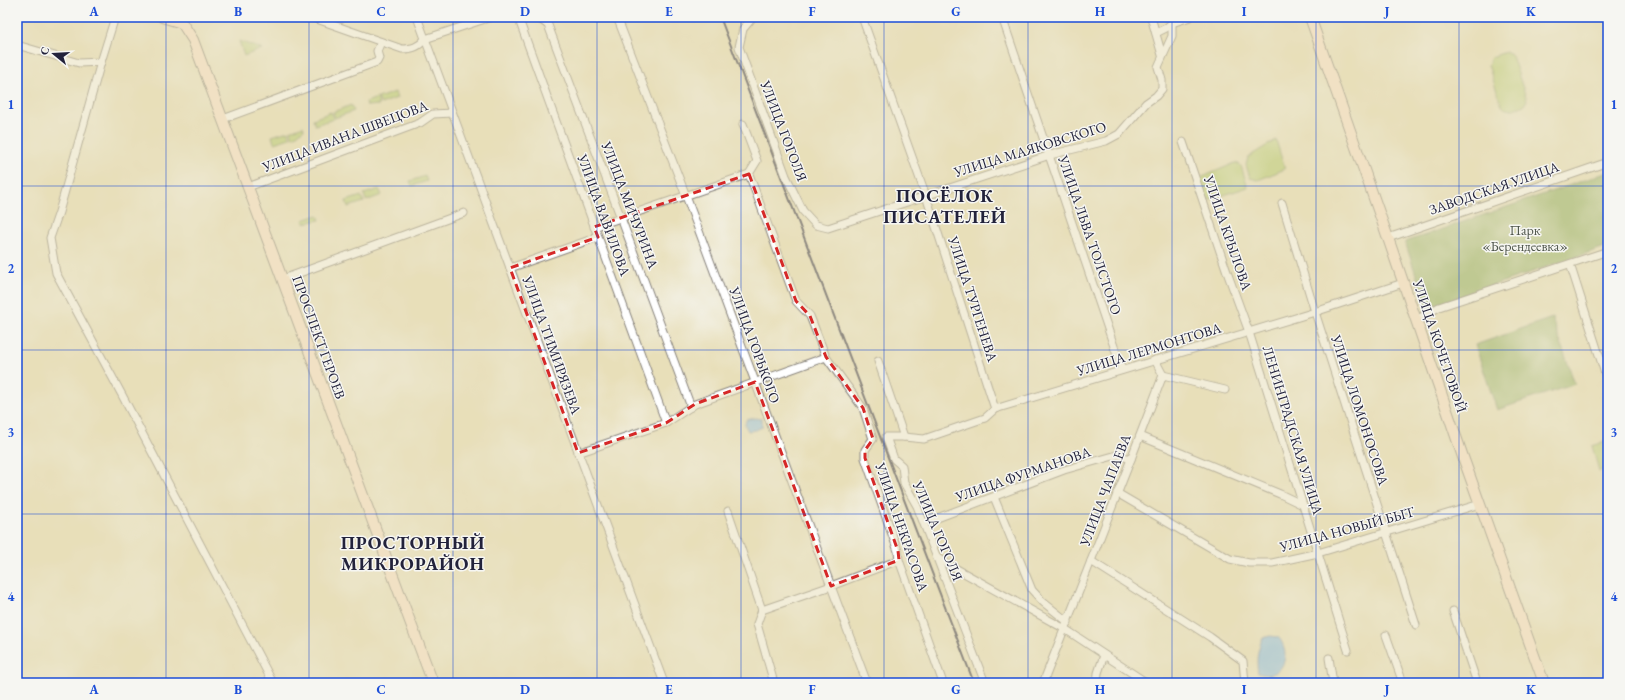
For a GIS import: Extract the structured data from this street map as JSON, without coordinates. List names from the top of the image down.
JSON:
{
  "streets": {
    "street": [
      "УЛИЦА ГОГОЛЯ",
      "УЛИЦА ИВАНА ШВЕЦОВА",
      "УЛИЦА МАЯКОВСКОГО",
      "ЗАВОДСКАЯ УЛИЦА",
      "УЛИЦА МИЧУРИНА",
      "УЛИЦА ВАВИЛОВА",
      "УЛИЦА КРЫЛОВА",
      "УЛИЦА ЛЬВА ТОЛСТОГО",
      "УЛИЦА ТУРГЕНЕВА",
      "ПРОСПЕКТ ГЕРОЕВ",
      "УЛИЦА ТИМИРЯЗЕВА",
      "УЛИЦА ГОРЬКОГО",
      "УЛИЦА КОЧЕТОВОЙ",
      "УЛИЦА ЛЕРМОНТОВА",
      "УЛИЦА ЛОМОНОСОВА",
      "ЛЕНИНГРАДСКАЯ УЛИЦА",
      "УЛИЦА ФУРМАНОВА",
      "УЛИЦА ЧАПАЕВА",
      "УЛИЦА НЕКРАСОВА",
      "УЛИЦА НОВЫЙ БЫТ"
    ]
  },
  "crossings": [
    ["УЛИЦА ГОГОЛЯ", "УЛИЦА МАЯКОВСКОГО"],
    ["УЛИЦА ГОГОЛЯ", "УЛИЦА ЛЕРМОНТОВА"],
    ["УЛИЦА ГОГОЛЯ", "УЛИЦА ФУРМАНОВА"],
    ["УЛИЦА ИВАНА ШВЕЦОВА", "ПРОСПЕКТ ГЕРОЕВ"],
    ["УЛИЦА ИВАНА ШВЕЦОВА", "УЛИЦА ТИМИРЯЗЕВА"],
    ["УЛИЦА МАЯКОВСКОГО", "УЛИЦА ЛЬВА ТОЛСТОГО"],
    ["УЛИЦА МАЯКОВСКОГО", "УЛИЦА ТУРГЕНЕВА"],
    ["ЗАВОДСКАЯ УЛИЦА", "УЛИЦА КОЧЕТОВОЙ"],
    ["УЛИЦА КРЫЛОВА", "УЛИЦА ЛЕРМОНТОВА"],
    ["УЛИЦА КРЫЛОВА", "ЛЕНИНГРАДСКАЯ УЛИЦА"],
    ["УЛИЦА ЛЬВА ТОЛСТОГО", "УЛИЦА ЛЕРМОНТОВА"],
    ["УЛИЦА ТУРГЕНЕВА", "УЛИЦА ЛЕРМОНТОВА"],
    ["УЛИЦА КОЧЕТОВОЙ", "УЛИЦА ЛЕРМОНТОВА"],
    ["УЛИЦА КОЧЕТОВОЙ", "УЛИЦА НОВЫЙ БЫТ"],
    ["УЛИЦА ЛЕРМОНТОВА", "УЛИЦА ЛОМОНОСОВА"],
    ["УЛИЦА ЛЕРМОНТОВА", "ЛЕНИНГРАДСКАЯ УЛИЦА"],
    ["УЛИЦА ЛОМОНОСОВА", "УЛИЦА НОВЫЙ БЫТ"],
    ["ЛЕНИНГРАДСКАЯ УЛИЦА", "УЛИЦА НОВЫЙ БЫТ"],
    ["УЛИЦА ФУРМАНОВА", "УЛИЦА ЧАПАЕВА"],
    ["УЛИЦА ЧАПАЕВА", "УЛИЦА НОВЫЙ БЫТ"]
  ],
  "districts": ["ПОСЁЛОК ПИСАТЕЛЕЙ", "ПРОСТОРНЫЙ МИКРОРАЙОН"],
  "parks": ["Парк «Берендеевка»"],
  "north": "left",
  "grid": {
    "columns": [
      "A",
      "B",
      "C",
      "D",
      "E",
      "F",
      "G",
      "H",
      "I",
      "J",
      "K"
    ],
    "rows": [
      "1",
      "2",
      "3",
      "4"
    ]
  }
}
